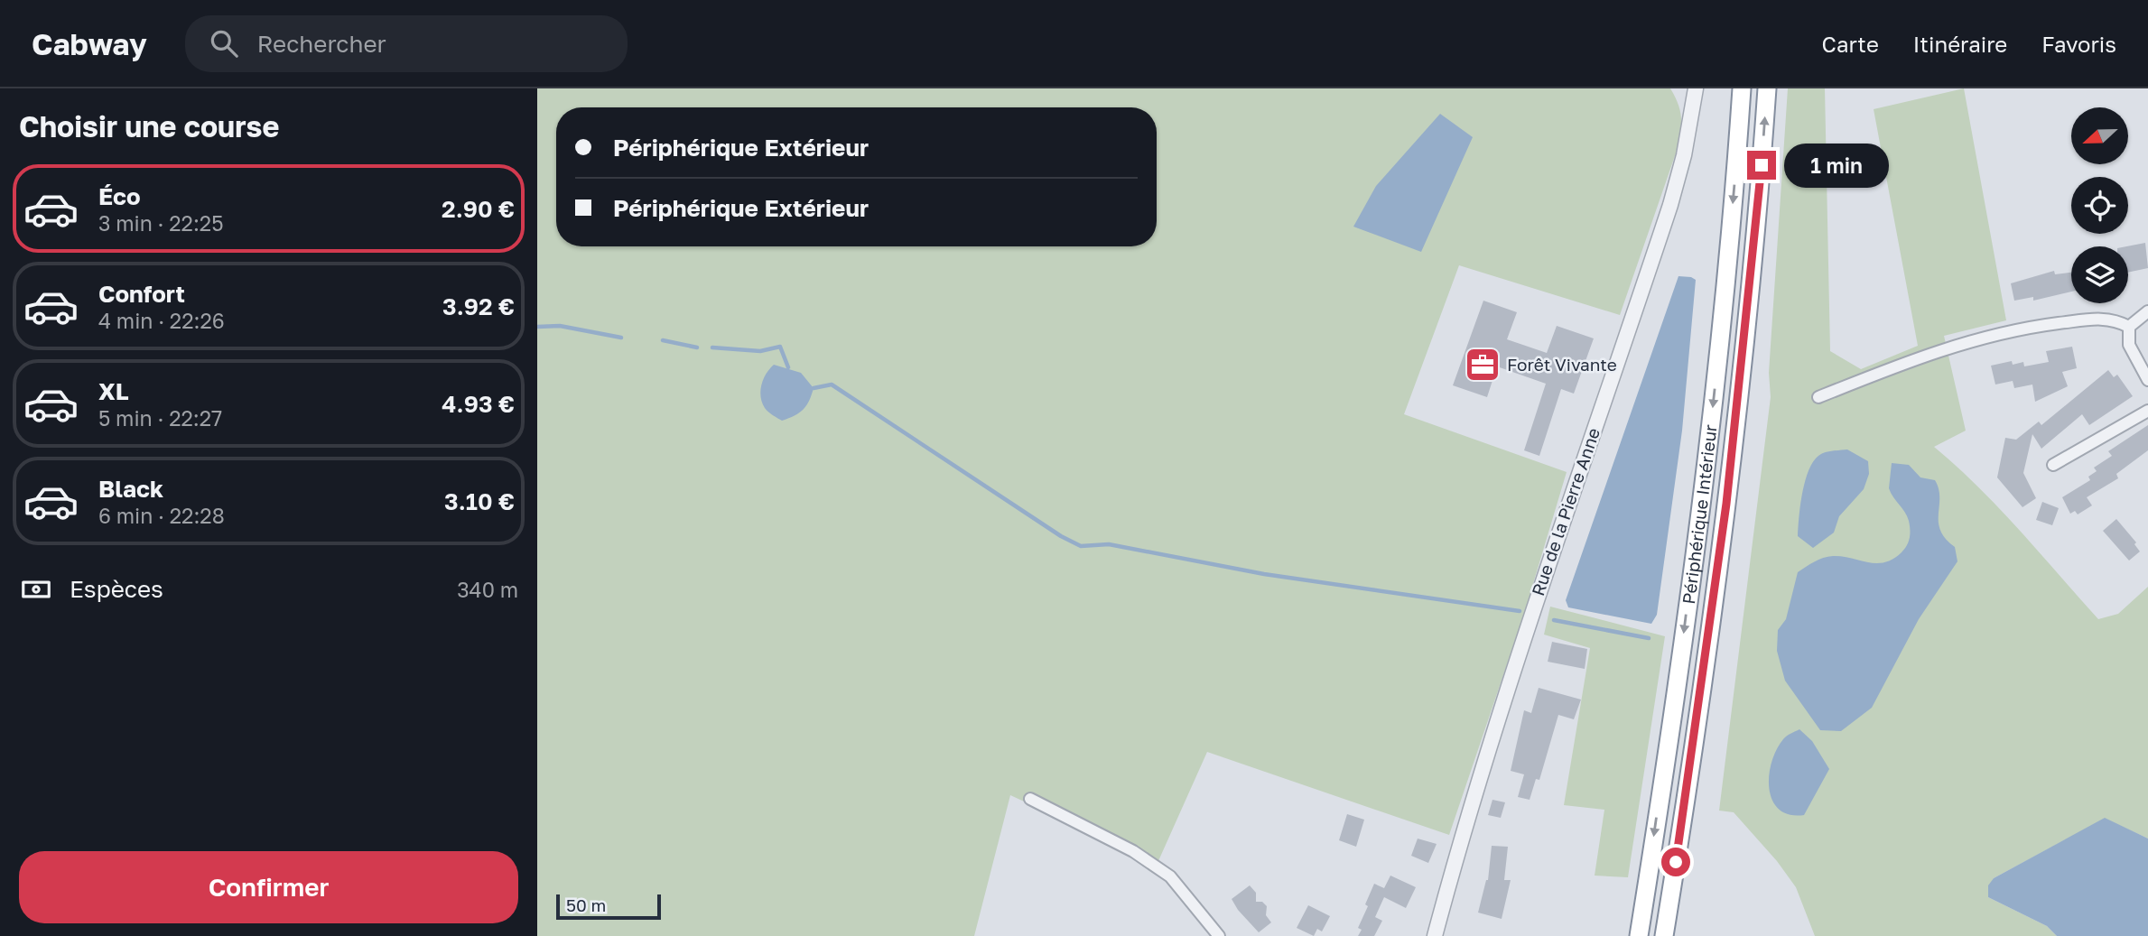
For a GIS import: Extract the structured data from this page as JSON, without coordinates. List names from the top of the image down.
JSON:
{
  "streets": {
    "highway": ["Périphérique Intérieur"],
    "street": ["Rue de la Pierre Anne"]
  },
  "places": {
    "office": ["Forêt Vivante"]
  },
  "scale_bar": "50 m",
  "north": "left",
  "page": {
    "header": "Cabway",
    "search": "Rechercher",
    "nav": ["Carte", "Itinéraire", "Favoris"],
    "heading": "Choisir une course",
    "banner": ["Périphérique Extérieur", "Périphérique Extérieur"],
    "bubble": "1 min",
    "list": [
      {
        "name": "Éco",
        "note": "3 min · 22:25",
        "value": "2.90 €"
      },
      {
        "name": "Confort",
        "note": "4 min · 22:26",
        "value": "3.92 €"
      },
      {
        "name": "XL",
        "note": "5 min · 22:27",
        "value": "4.93 €"
      },
      {
        "name": "Black",
        "note": "6 min · 22:28",
        "value": "3.10 €"
      }
    ],
    "pay": ["Espèces", "340 m"],
    "buttons": "Confirmer",
    "scale": "50 m"
  }
}
